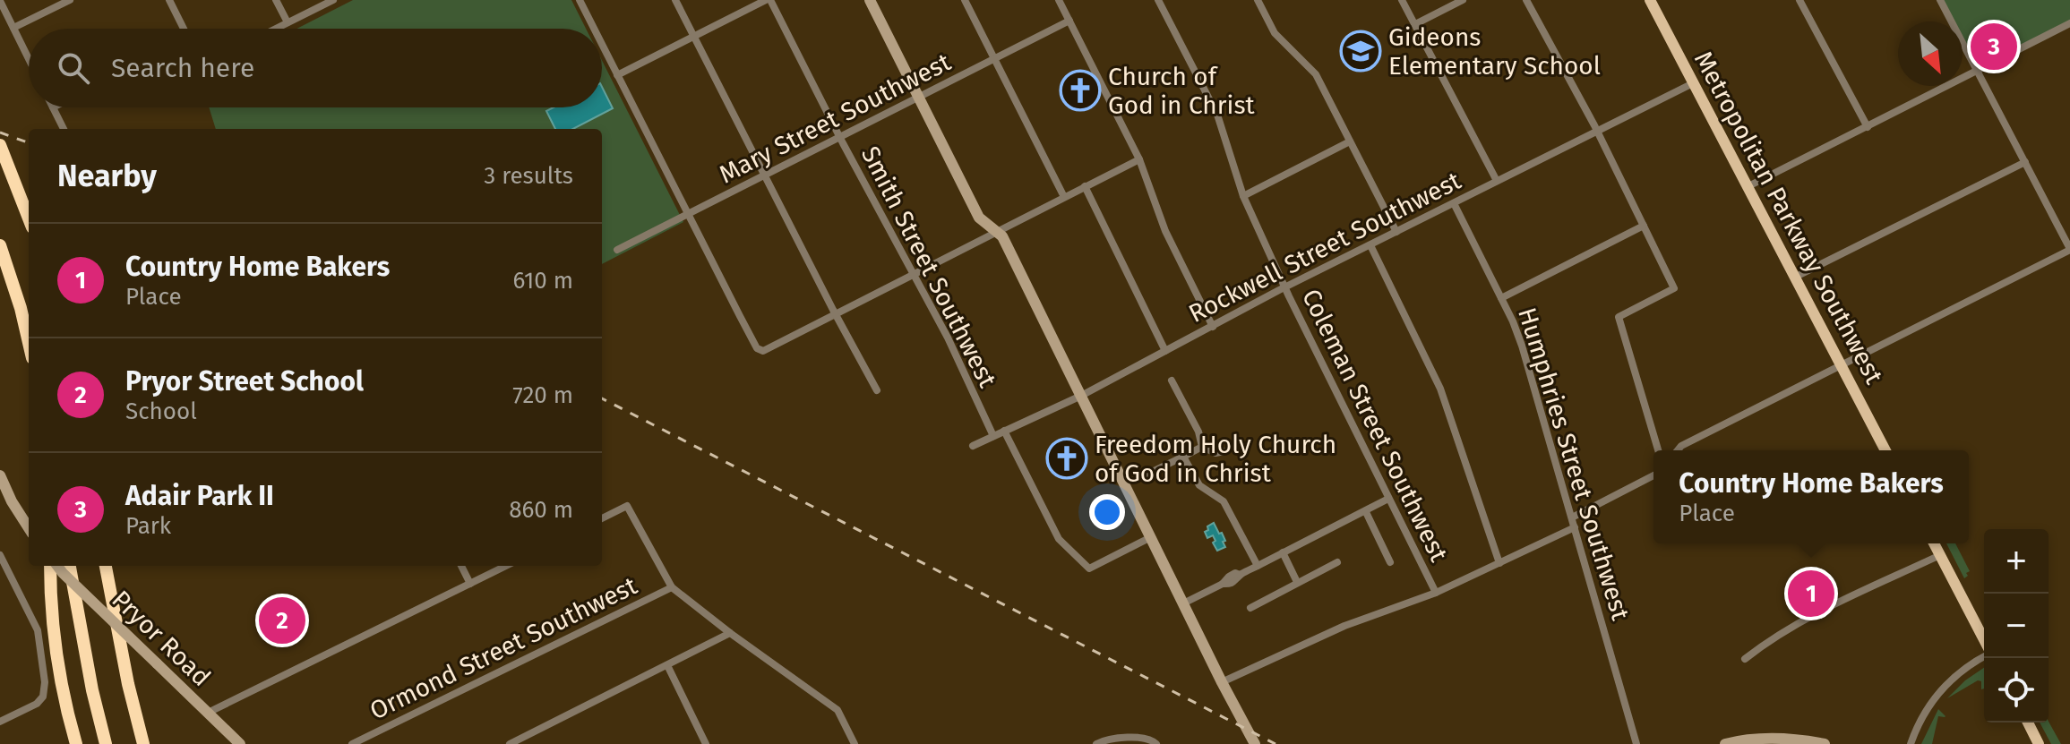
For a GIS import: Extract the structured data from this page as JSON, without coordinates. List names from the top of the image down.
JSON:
{
  "streets": {
    "main road": ["Metropolitan Parkway Southwest"],
    "street": [
      "Mary Street Southwest",
      "Rockwell Street Southwest",
      "Smith Street Southwest",
      "Coleman Street Southwest",
      "Humphries Street Southwest",
      "Pryor Road",
      "Ormond Street Southwest"
    ]
  },
  "crossings": [
    ["Mary Street Southwest", "Smith Street Southwest"],
    ["Metropolitan Parkway Southwest", "Rockwell Street Southwest"],
    ["Rockwell Street Southwest", "Smith Street Southwest"],
    ["Rockwell Street Southwest", "Coleman Street Southwest"],
    ["Rockwell Street Southwest", "Humphries Street Southwest"]
  ],
  "places": {
    "school or university": ["Gideons Elementary School"],
    "church": ["Church of God in Christ", "Freedom Holy Church of God in Christ"]
  },
  "north": "bottom right",
  "page": {
    "pins": ["3", "1", "2"],
    "search": "Search here",
    "heading": ["Nearby", "3 results"],
    "list": [
      {
        "mark": "1",
        "name": "Country Home Bakers",
        "note": "Place",
        "value": "610 m"
      },
      {
        "mark": "2",
        "name": "Pryor Street School",
        "note": "School",
        "value": "720 m"
      },
      {
        "mark": "3",
        "name": "Adair Park II",
        "note": "Park",
        "value": "860 m"
      }
    ],
    "popup": ["Country Home Bakers", "Place"],
    "map_buttons": ["+", "−"]
  }
}
